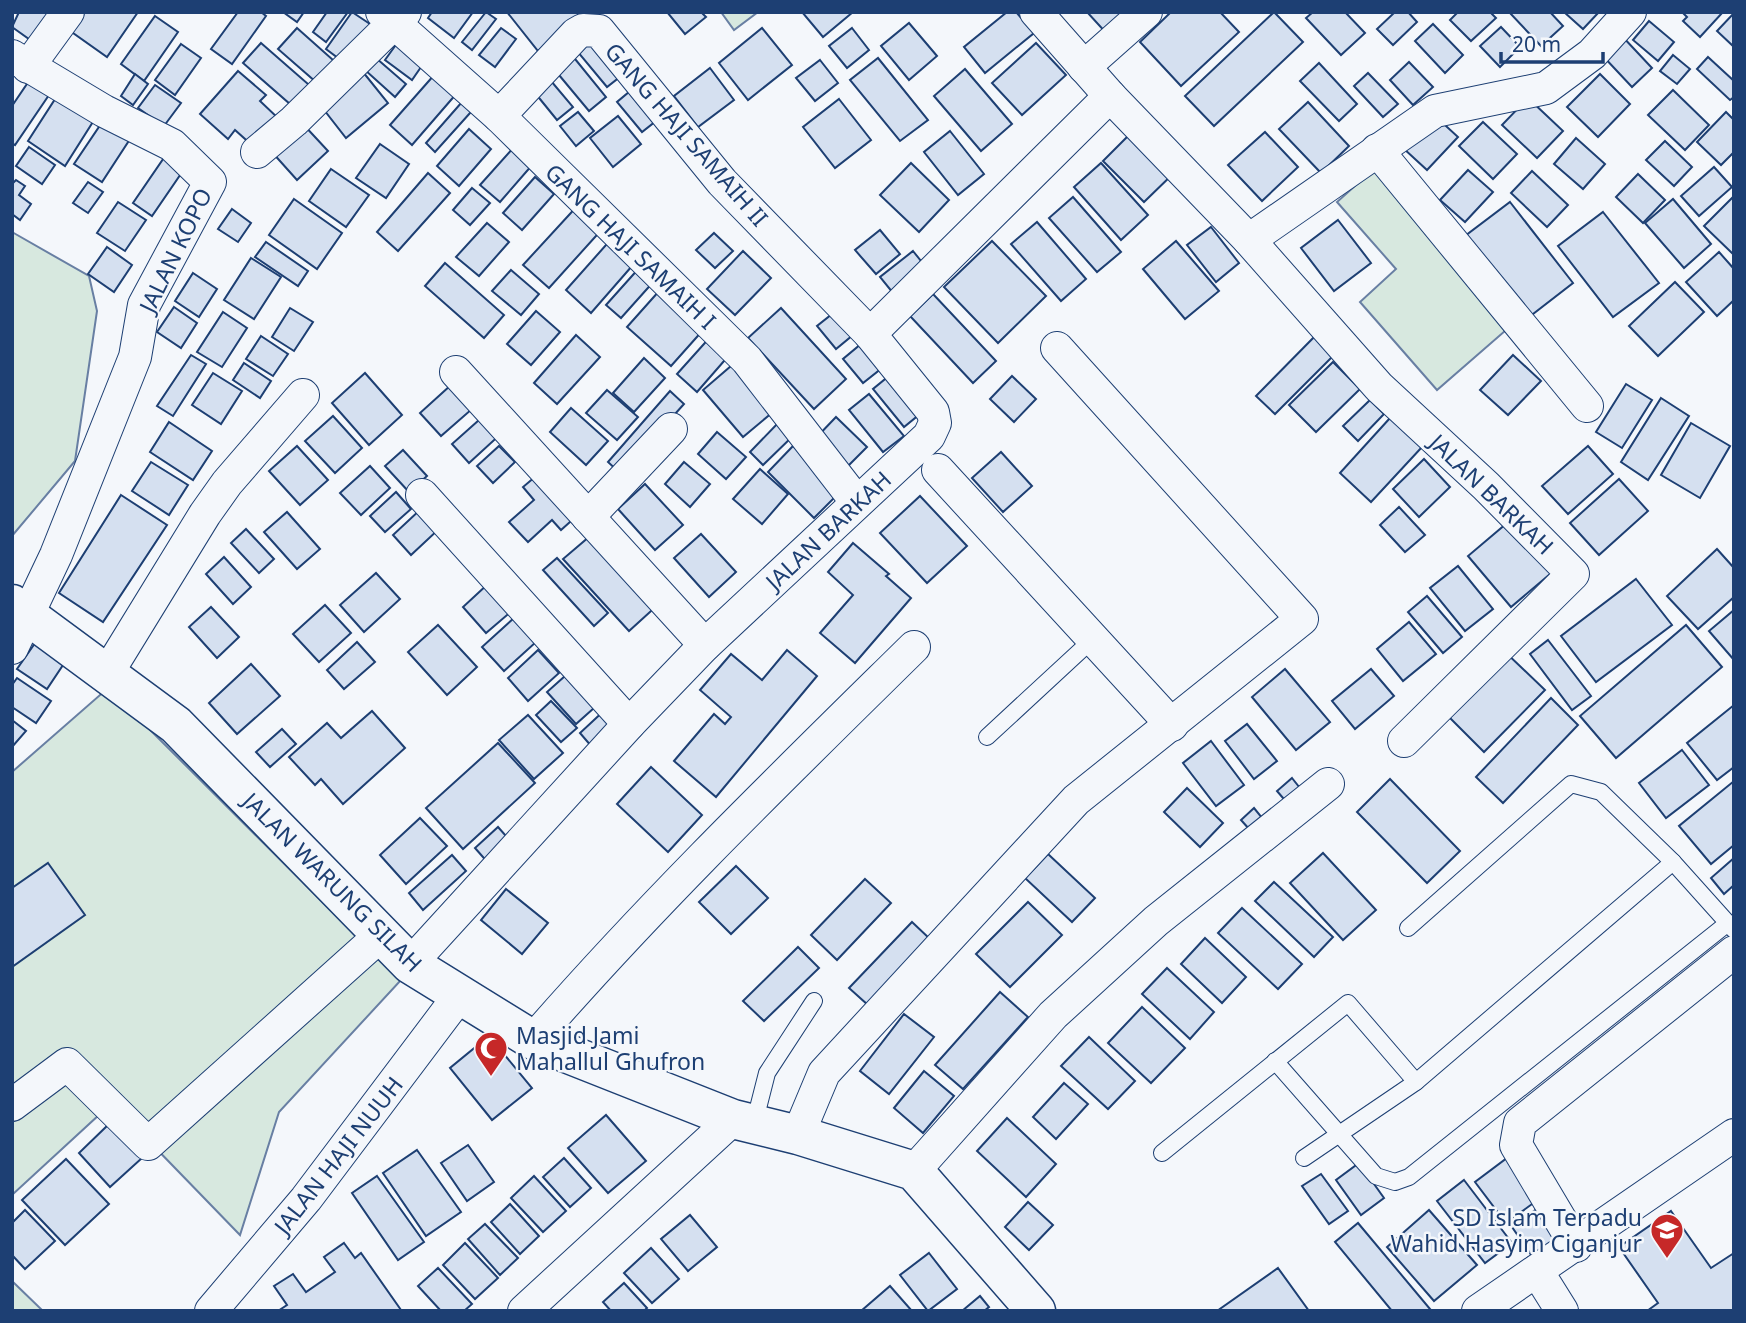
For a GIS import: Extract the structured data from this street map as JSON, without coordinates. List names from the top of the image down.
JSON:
{
  "streets": {
    "street": [
      "GANG HAJI SAMAIH II",
      "GANG HAJI SAMAIH I",
      "JALAN KOPO",
      "JALAN BARKAH",
      "JALAN WARUNG SILAH",
      "JALAN HAJI NUUH"
    ]
  },
  "crossings": [
    ["GANG HAJI SAMAIH II", "GANG HAJI SAMAIH I"],
    ["GANG HAJI SAMAIH II", "JALAN BARKAH"],
    ["GANG HAJI SAMAIH I", "JALAN BARKAH"],
    ["JALAN KOPO", "JALAN WARUNG SILAH"],
    ["JALAN BARKAH", "JALAN WARUNG SILAH"],
    ["JALAN WARUNG SILAH", "JALAN HAJI NUUH"]
  ],
  "places": {
    "mosque": ["Masjid Jami Mahallul Ghufron"],
    "school or university": ["SD Islam Terpadu Wahid Hasyim Ciganjur"]
  },
  "scale_bar": "20 m"
}
